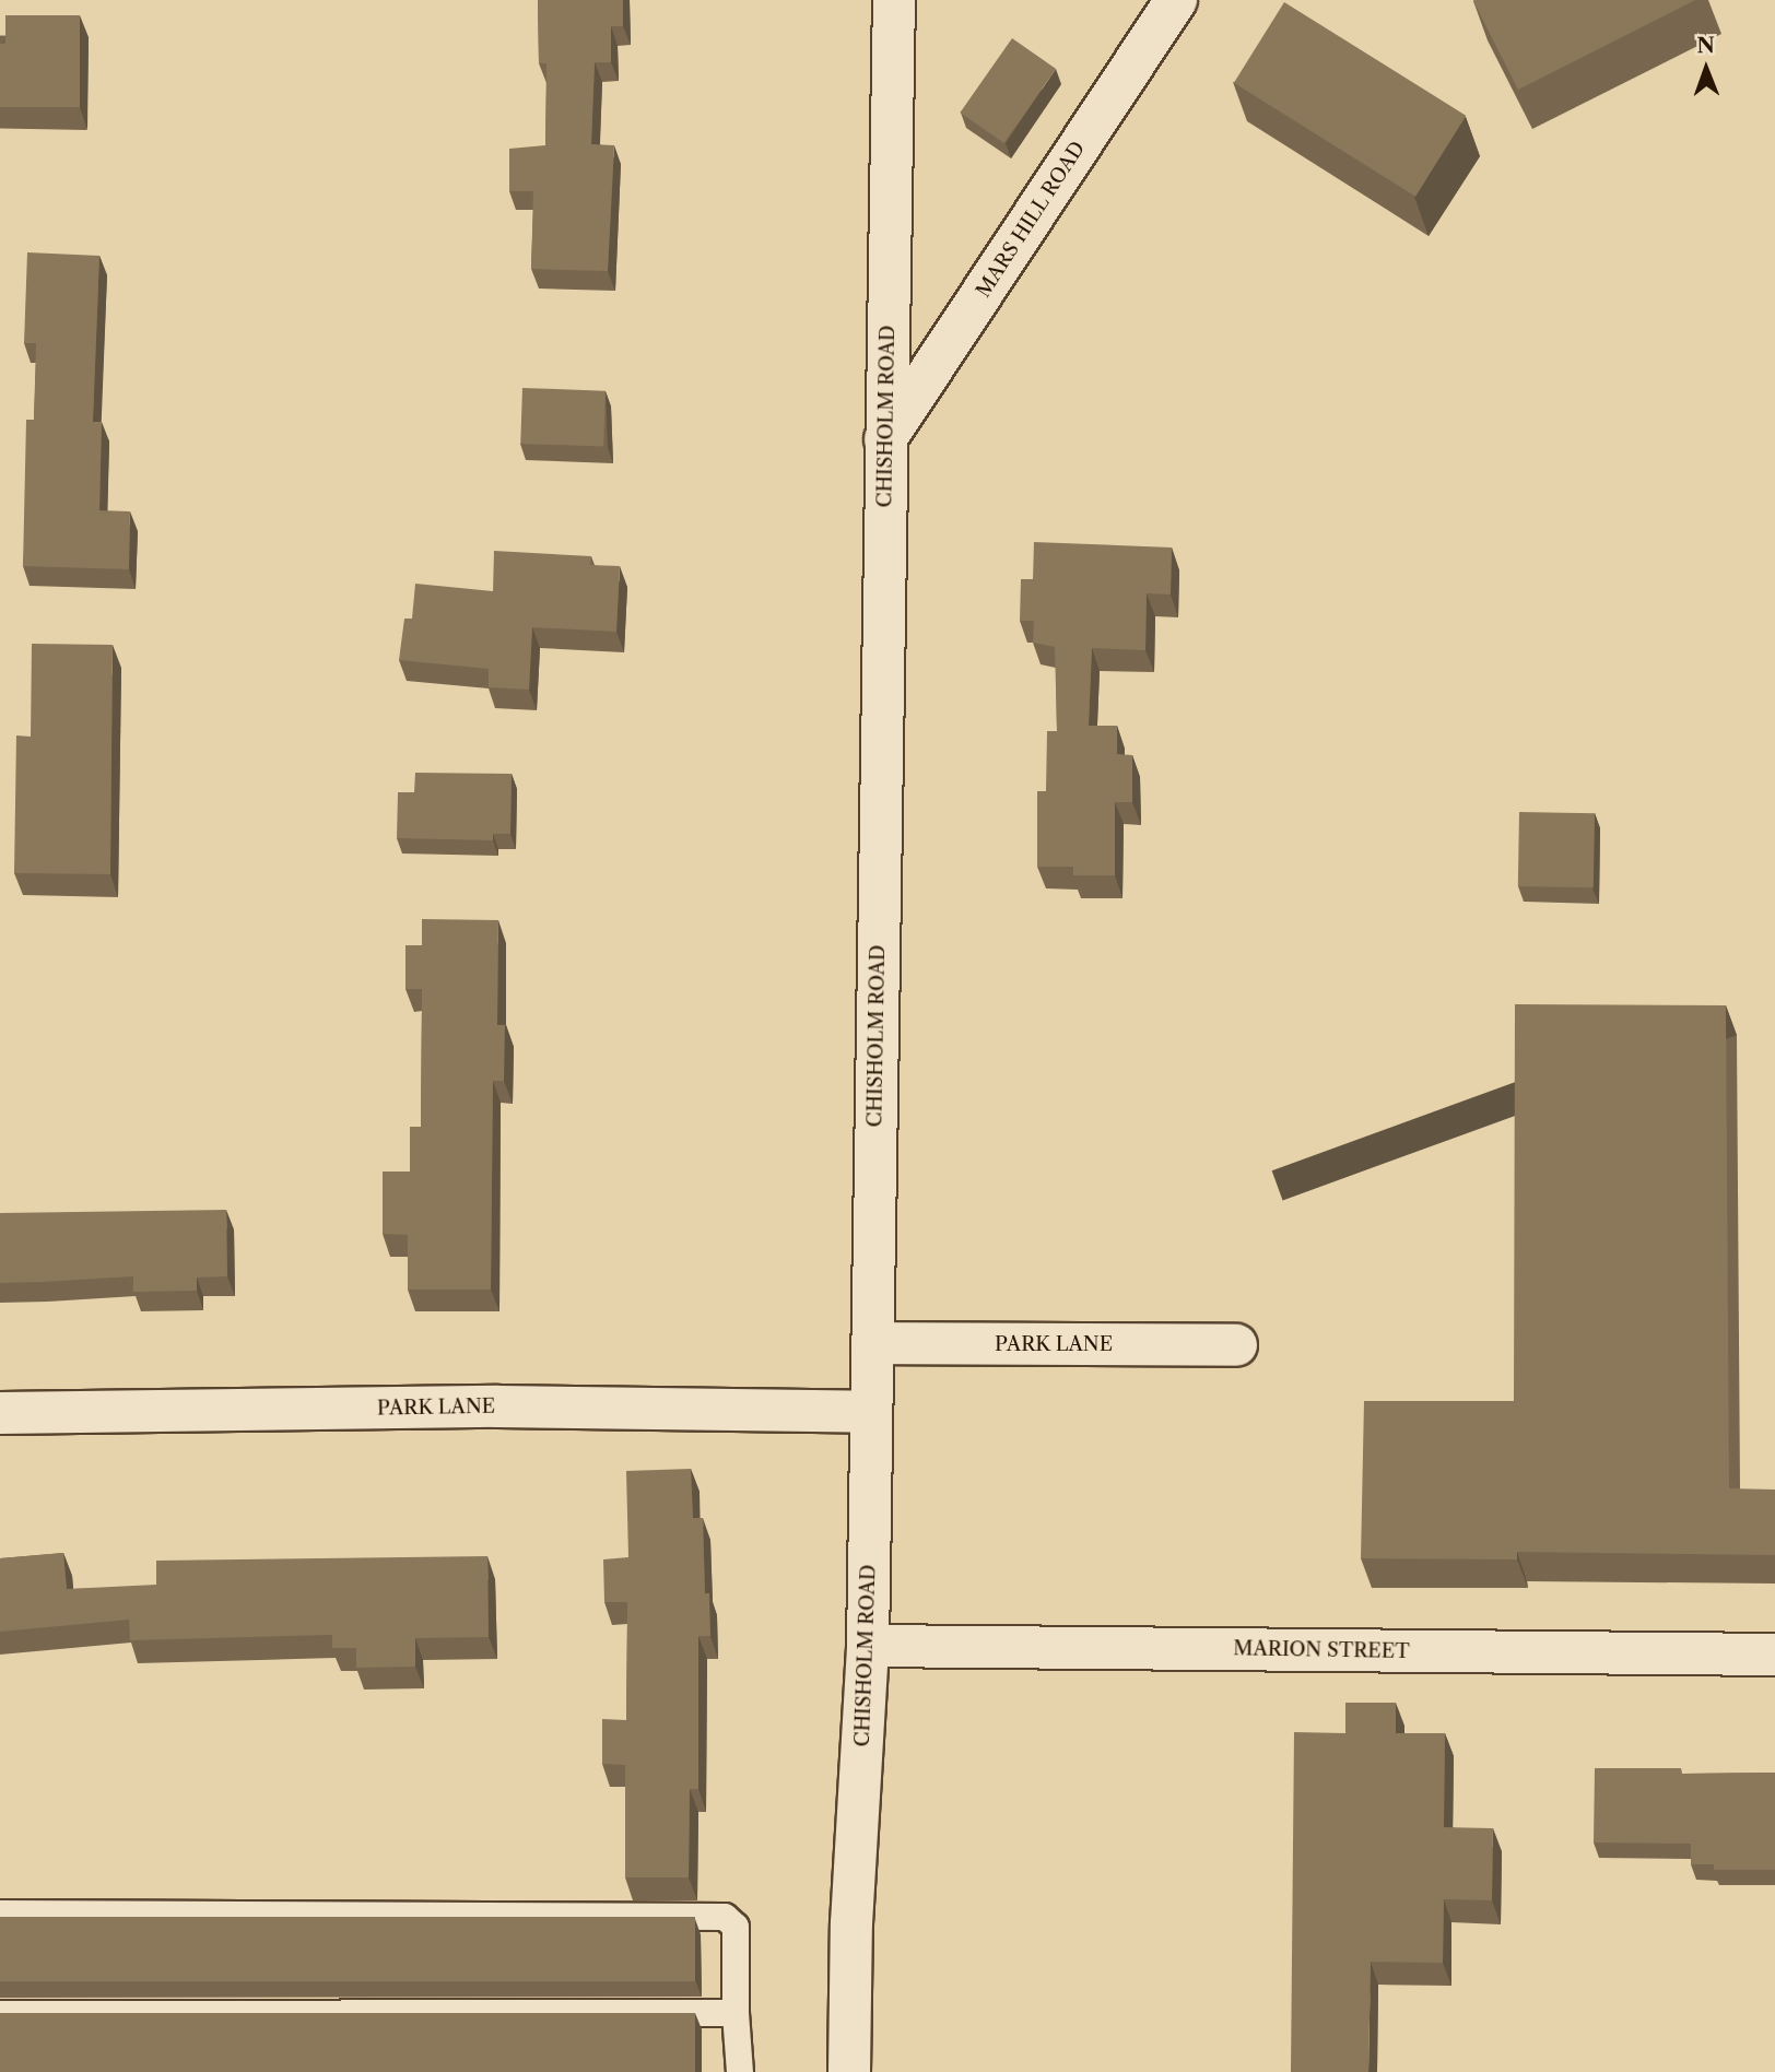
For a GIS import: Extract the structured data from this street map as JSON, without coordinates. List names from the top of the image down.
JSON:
{
  "streets": {
    "street": [
      "MARS HILL ROAD",
      "CHISHOLM ROAD",
      "PARK LANE",
      "MARION STREET"
    ]
  },
  "crossings": [
    ["MARS HILL ROAD", "CHISHOLM ROAD"],
    ["CHISHOLM ROAD", "PARK LANE"],
    ["CHISHOLM ROAD", "MARION STREET"]
  ],
  "north": "top"
}
